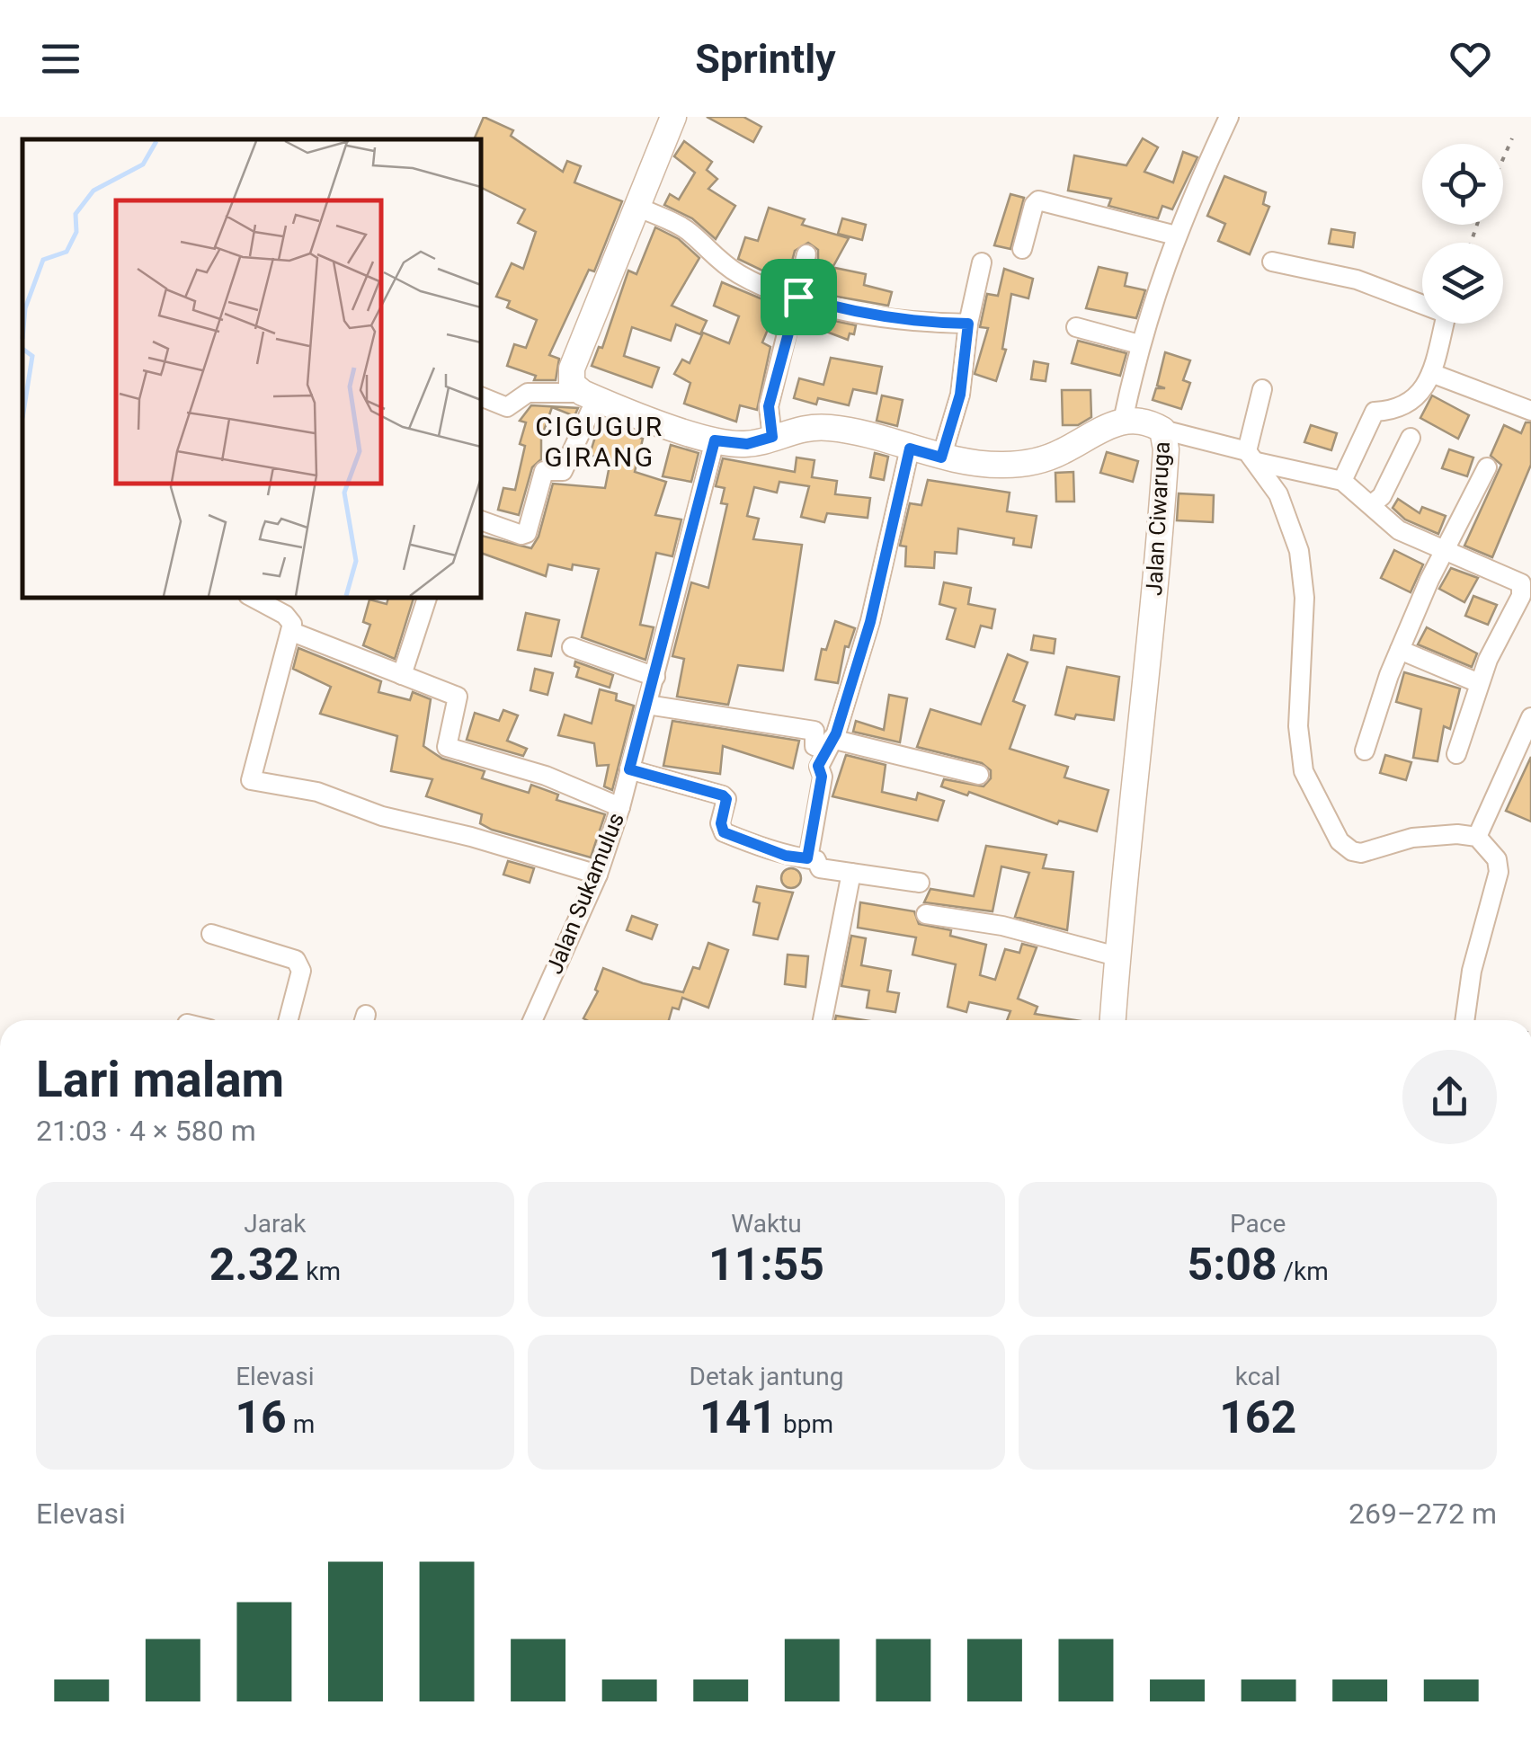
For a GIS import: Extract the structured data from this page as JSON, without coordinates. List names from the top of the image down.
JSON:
{
  "streets": {
    "street": ["Jalan Ciwaruga", "Jalan Sukamulus"]
  },
  "crossings": [
    ["Jalan Ciwaruga", "Jalan Sukamulus"]
  ],
  "districts": ["CIGUGUR GIRANG"],
  "page": {
    "header": "Sprintly",
    "heading": ["Lari malam", "21:03 · 4 × 580 m"],
    "stats": [
      ["Jarak", "2.32 km"],
      ["Waktu", "11:55"],
      ["Pace", "5:08 /km"],
      ["Elevasi", "16 m"],
      ["Detak jantung", "141 bpm"],
      ["kcal", "162"]
    ],
    "chart": ["Elevasi", "269–272 m"]
  }
}
